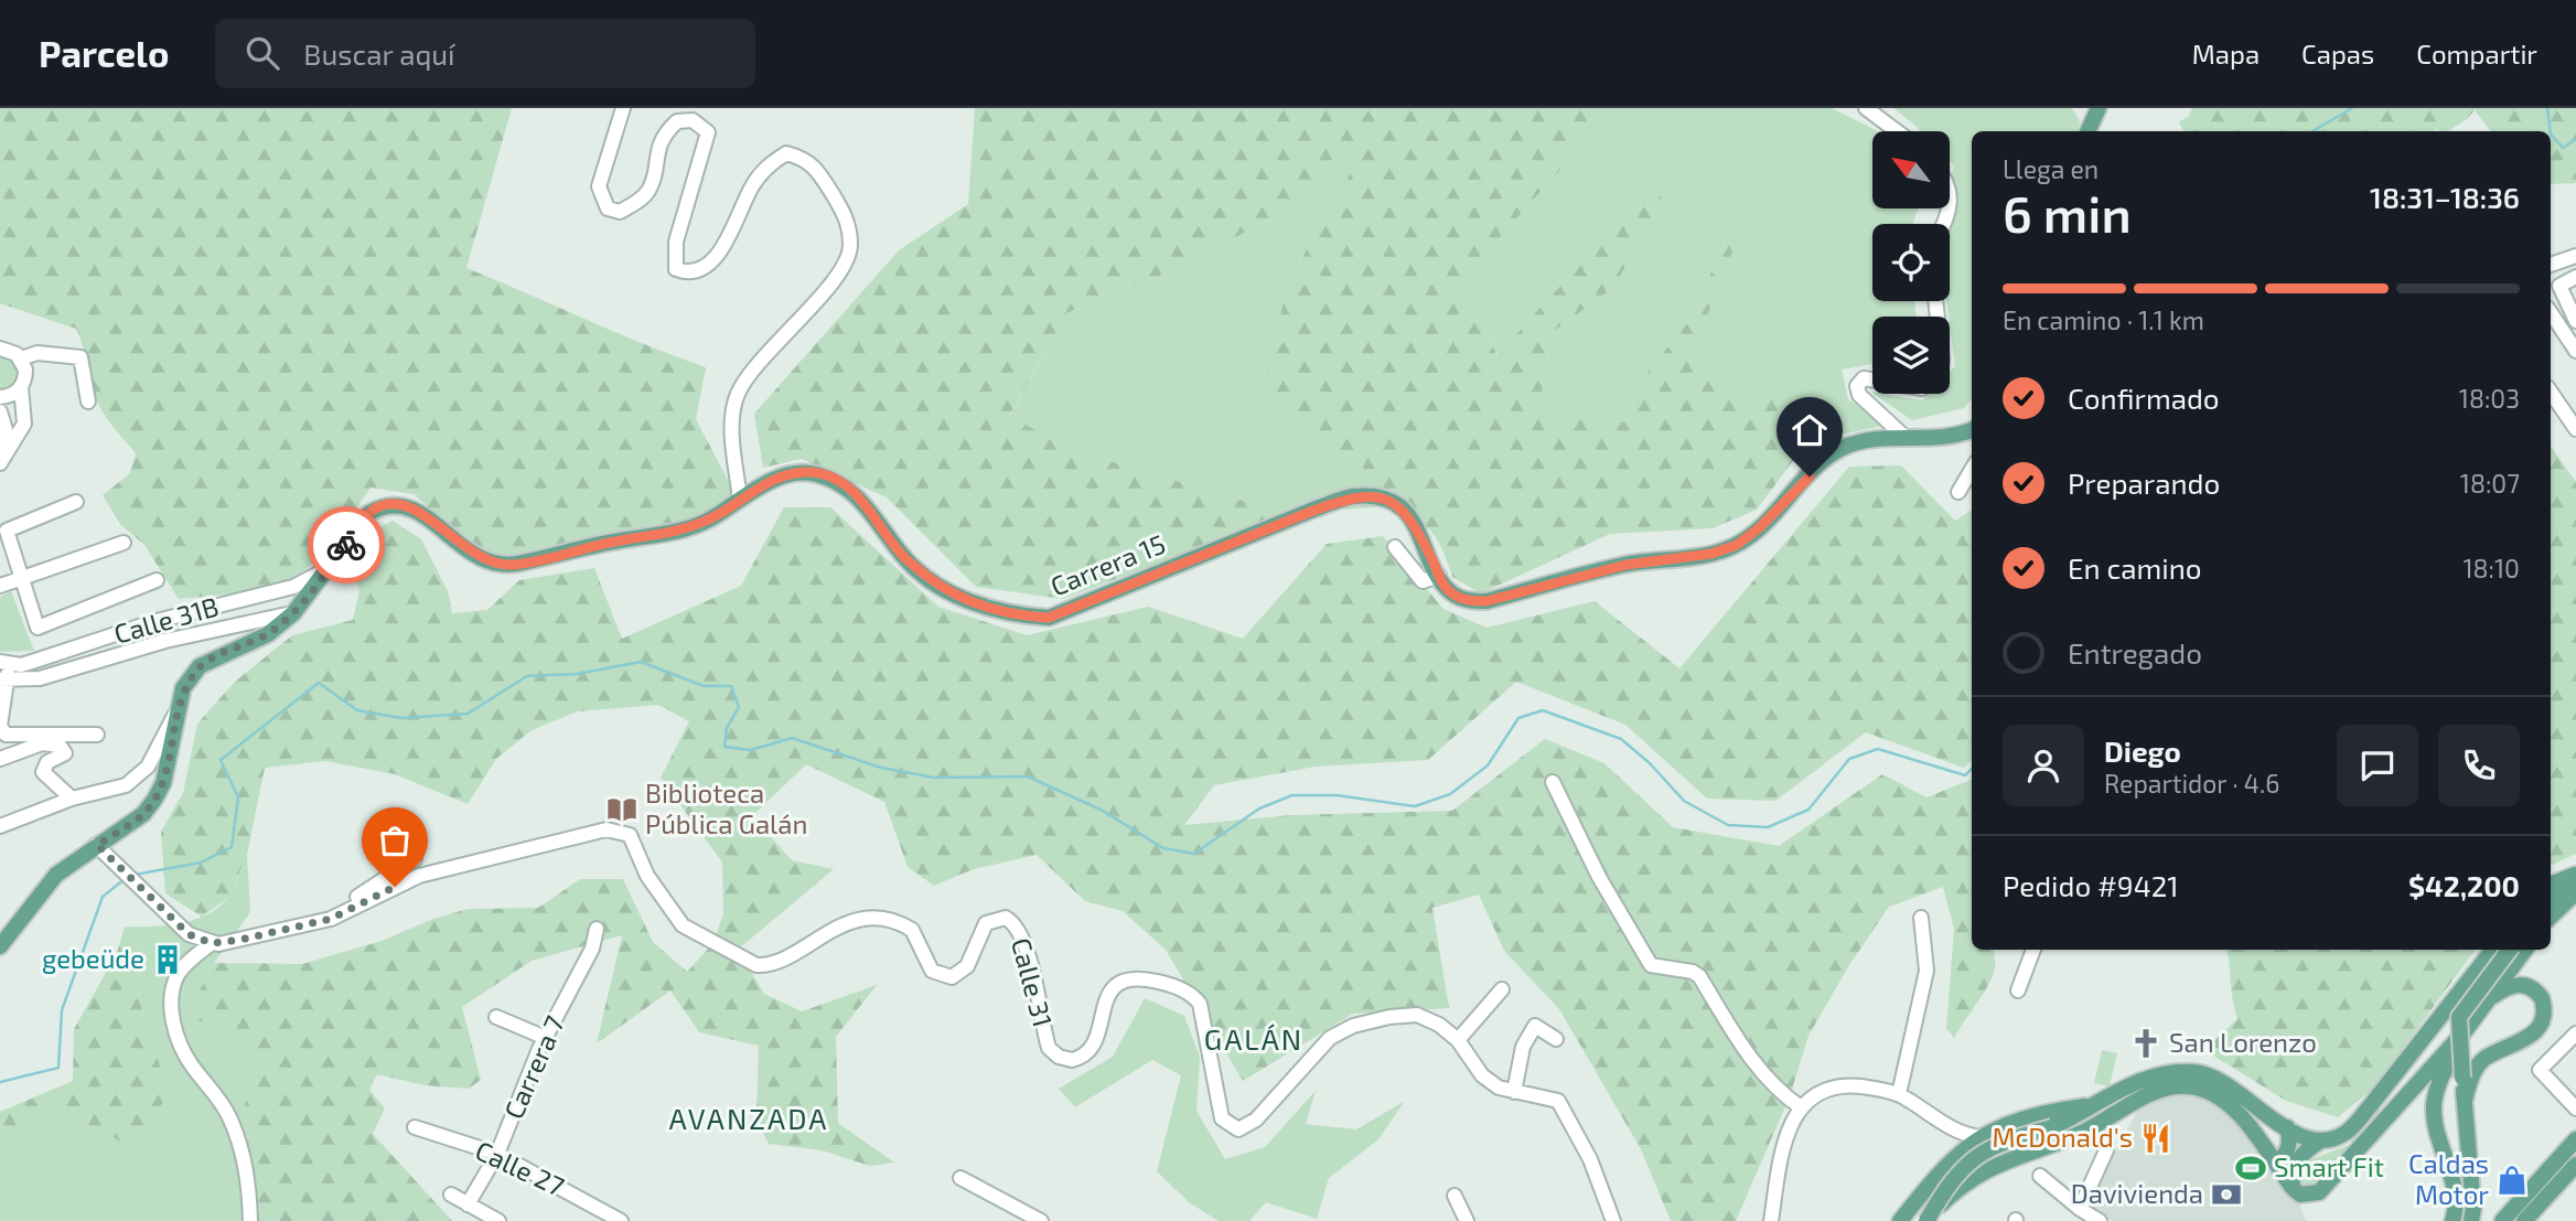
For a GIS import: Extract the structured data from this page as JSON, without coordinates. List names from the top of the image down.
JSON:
{
  "streets": {
    "main road": ["Carrera 15"],
    "street": [
      "Calle 31B",
      "Calle 31",
      "Carrera 7",
      "Calle 27"
    ]
  },
  "crossings": [
    ["Carrera 15", "Calle 31B"],
    ["Carrera 15", "Calle 31"],
    ["Carrera 7", "Calle 27"]
  ],
  "districts": ["GALÁN", "AVANZADA"],
  "places": {
    "library": ["Biblioteca Pública Galán"],
    "building": ["gebeüde"],
    "church": ["San Lorenzo"],
    "restaurant": ["McDonald's"],
    "sports": ["Smart Fit"],
    "shop": ["Caldas Motor"],
    "bank": ["Davivienda"]
  },
  "north": "top left",
  "page": {
    "header": "Parcelo",
    "search": "Buscar aquí",
    "nav": ["Mapa", "Capas", "Compartir"],
    "heading": ["6 min", "Llega en", "18:31–18:36"],
    "panel": [
      "Diego",
      "Repartidor · 4.6",
      "Pedido #9421",
      "$42,200"
    ],
    "bar": "En camino · 1.1 km",
    "list": [
      ["Confirmado", "18:03"],
      ["Preparando", "18:07"],
      ["En camino", "18:10"],
      "Entregado"
    ]
  }
}
